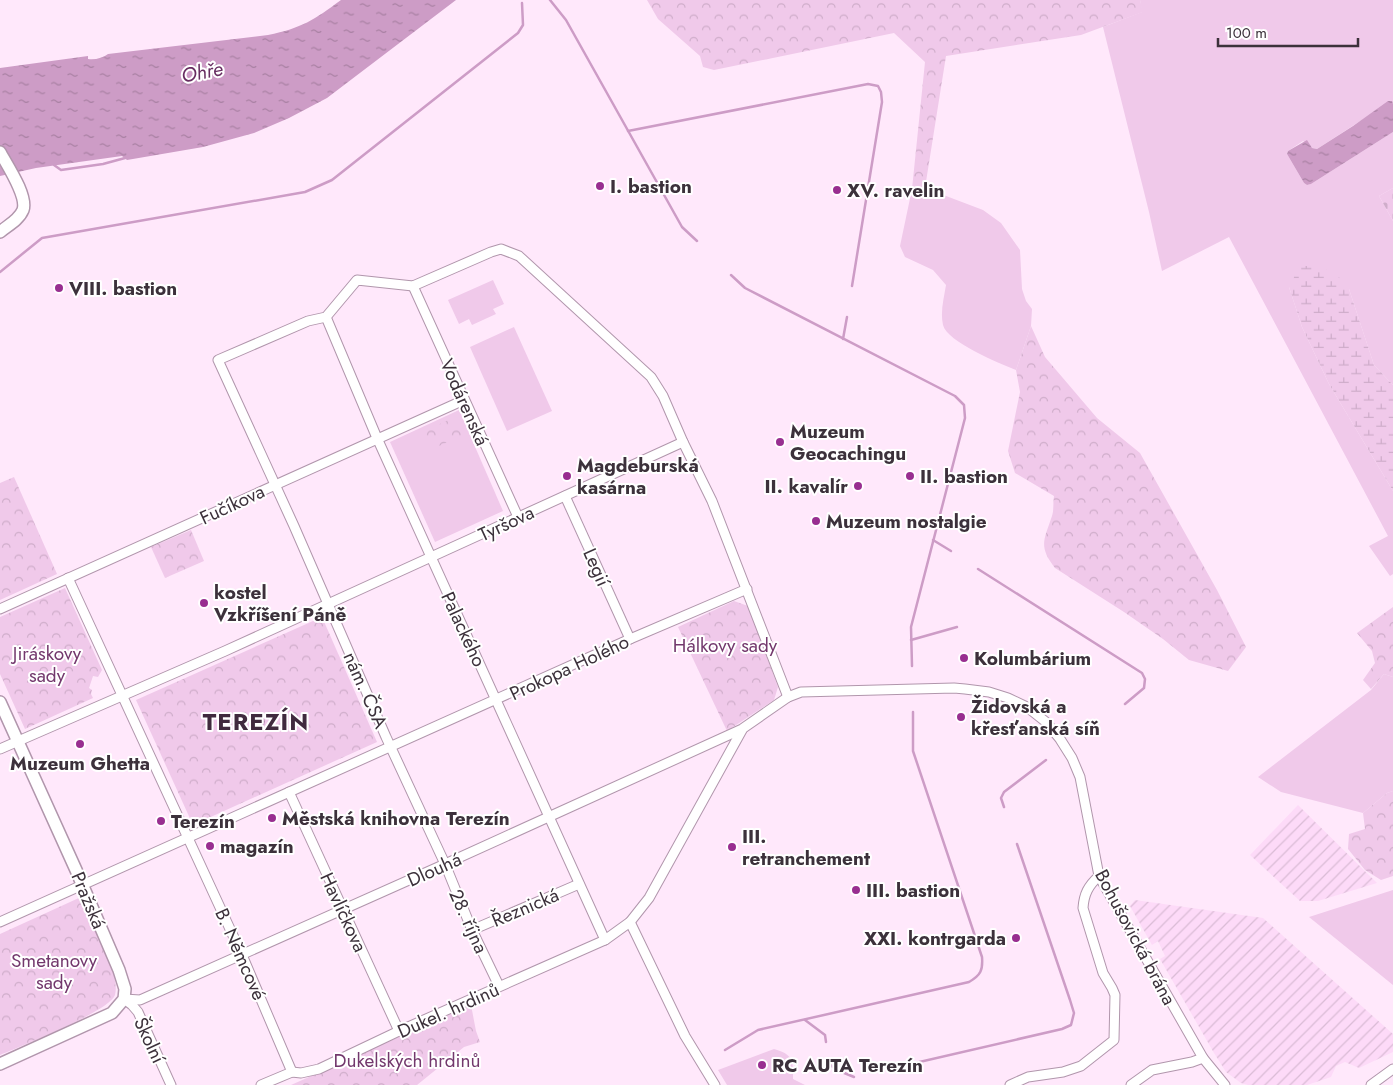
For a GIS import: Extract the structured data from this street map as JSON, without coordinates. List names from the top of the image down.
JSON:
{
  "streets": {
    "main road": ["Pražská"],
    "street": [
      "Vodárenská",
      "Fučíkova",
      "Tyršova",
      "Legií",
      "Palackého",
      "Prokopa Holého",
      "nám. ČSA",
      "Dlouhá",
      "Řeznická",
      "Havlíčkova",
      "28. října",
      "Bohušovická brána",
      "B. Němcové",
      "Dukel. hrdinů",
      "Školní"
    ]
  },
  "crossings": [
    ["Vodárenská", "Fučíkova"],
    ["Vodárenská", "Tyršova"],
    ["Fučíkova", "Palackého"],
    ["Fučíkova", "nám. ČSA"],
    ["Tyršova", "Legií"],
    ["Tyršova", "Palackého"],
    ["Tyršova", "nám. ČSA"],
    ["Legií", "Prokopa Holého"],
    ["Palackého", "Prokopa Holého"],
    ["Palackého", "nám. ČSA"],
    ["Palackého", "Dlouhá"],
    ["Palackého", "Řeznická"],
    ["Palackého", "Dukel. hrdinů"],
    ["Prokopa Holého", "nám. ČSA"],
    ["Prokopa Holého", "28. října"],
    ["nám. ČSA", "Pražská"],
    ["nám. ČSA", "Havlíčkova"],
    ["nám. ČSA", "28. října"],
    ["nám. ČSA", "B. Němcové"],
    ["Dlouhá", "Pražská"],
    ["Dlouhá", "Havlíčkova"],
    ["Dlouhá", "28. října"],
    ["Dlouhá", "B. Němcové"],
    ["Dlouhá", "Dukel. hrdinů"],
    ["Dlouhá", "Školní"],
    ["Pražská", "Školní"],
    ["Řeznická", "28. října"],
    ["Havlíčkova", "Dukel. hrdinů"],
    ["28. října", "Dukel. hrdinů"],
    ["B. Němcové", "Dukel. hrdinů"]
  ],
  "districts": ["TEREZÍN"],
  "water": ["Ohře"],
  "parks": [
    "Hálkovy sady",
    "Jiráskovy sady",
    "Smetanovy sady",
    "Dukelských hrdinů"
  ],
  "places": [
    "I. bastion",
    "XV. ravelin",
    "VIII. bastion",
    "Muzeum Geocachingu",
    "Magdeburská kasárna",
    "II. bastion",
    "II. kavalír",
    "Muzeum nostalgie",
    "kostel Vzkříšení Páně",
    "Kolumbárium",
    "Židovská a křesťanská síň",
    "Muzeum Ghetta",
    "Městská knihovna Terezín",
    "Terezín",
    "magazín",
    "III. retranchement",
    "III. bastion",
    "XXI. kontrgarda",
    "RC AUTA Terezín"
  ],
  "scale_bar": "100 m"
}
